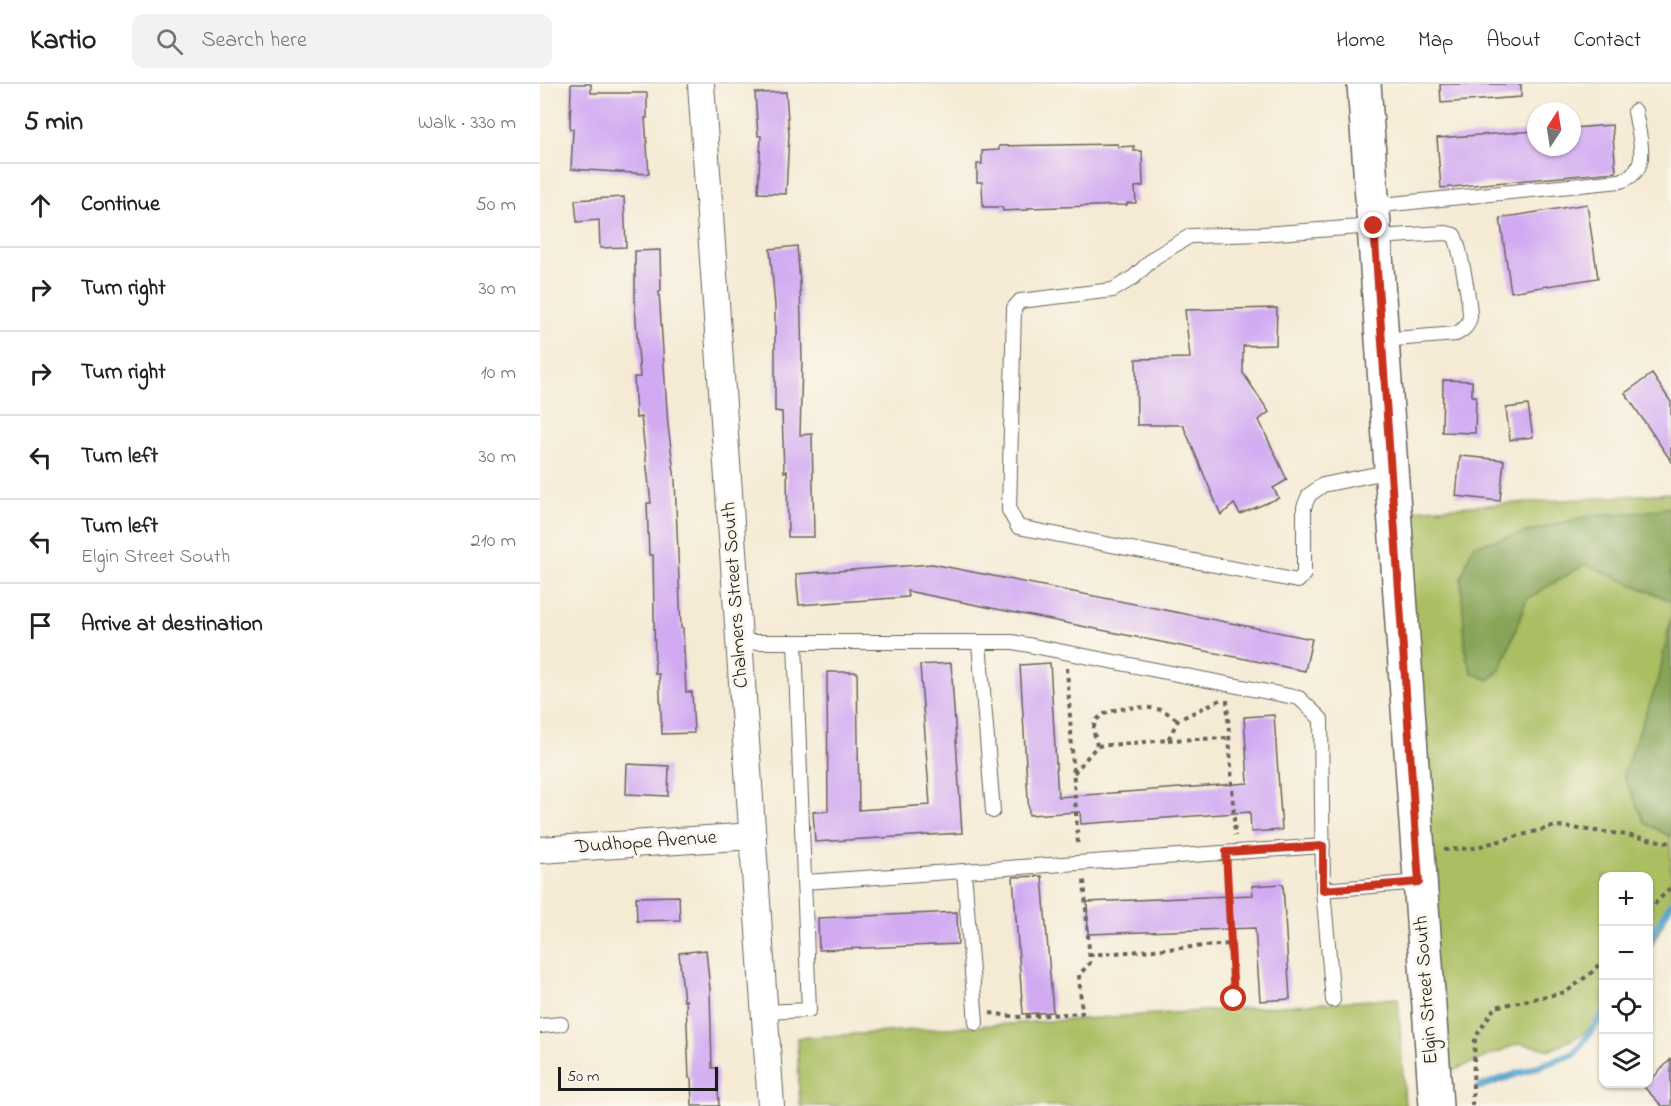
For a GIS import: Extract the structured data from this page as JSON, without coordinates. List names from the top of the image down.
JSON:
{
  "streets": {
    "street": ["Chalmers Street South", "Dudhope Avenue", "Elgin Street South"]
  },
  "crossings": [
    ["Chalmers Street South", "Dudhope Avenue"]
  ],
  "scale_bar": "50 m",
  "north": "top",
  "page": {
    "header": "Kartio",
    "search": "Search here",
    "nav": [
      "Home",
      "Map",
      "About",
      "Contact"
    ],
    "heading": ["5 min", "Walk · 330 m"],
    "list": [
      ["Continue", "50 m"],
      ["Turn right", "30 m"],
      ["Turn right", "10 m"],
      ["Turn left", "30 m"],
      ["Turn left", "Elgin Street South", "210 m"],
      "Arrive at destination"
    ],
    "map_buttons": ["+", "−"],
    "scale": "50 m"
  }
}
